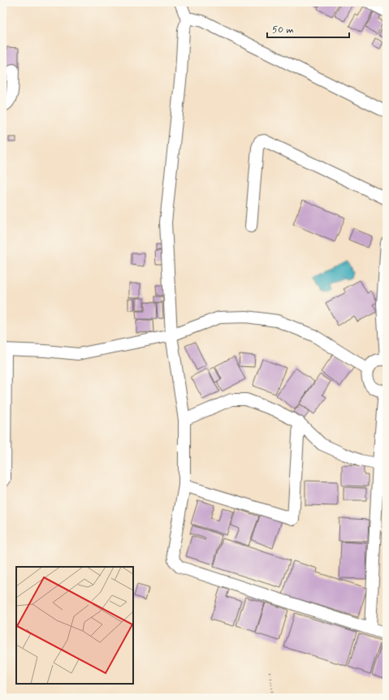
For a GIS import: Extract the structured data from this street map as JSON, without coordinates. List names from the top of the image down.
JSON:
{
  "scale_bar": "50 m"
}
